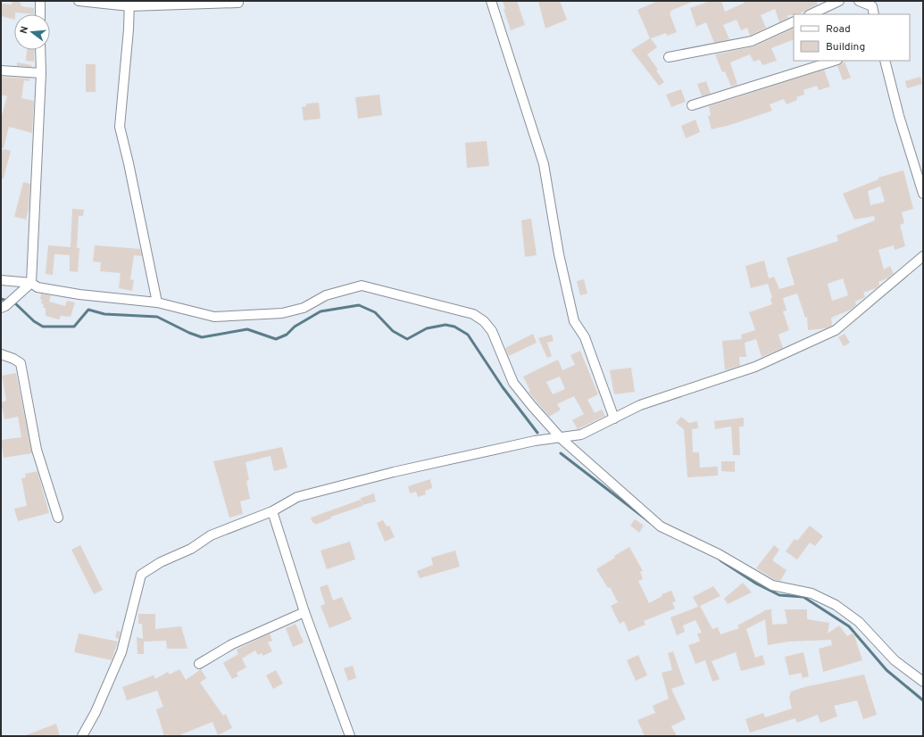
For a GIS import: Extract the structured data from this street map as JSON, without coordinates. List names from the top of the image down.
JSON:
{
  "legend": ["Road", "Building"],
  "north": "left"
}
